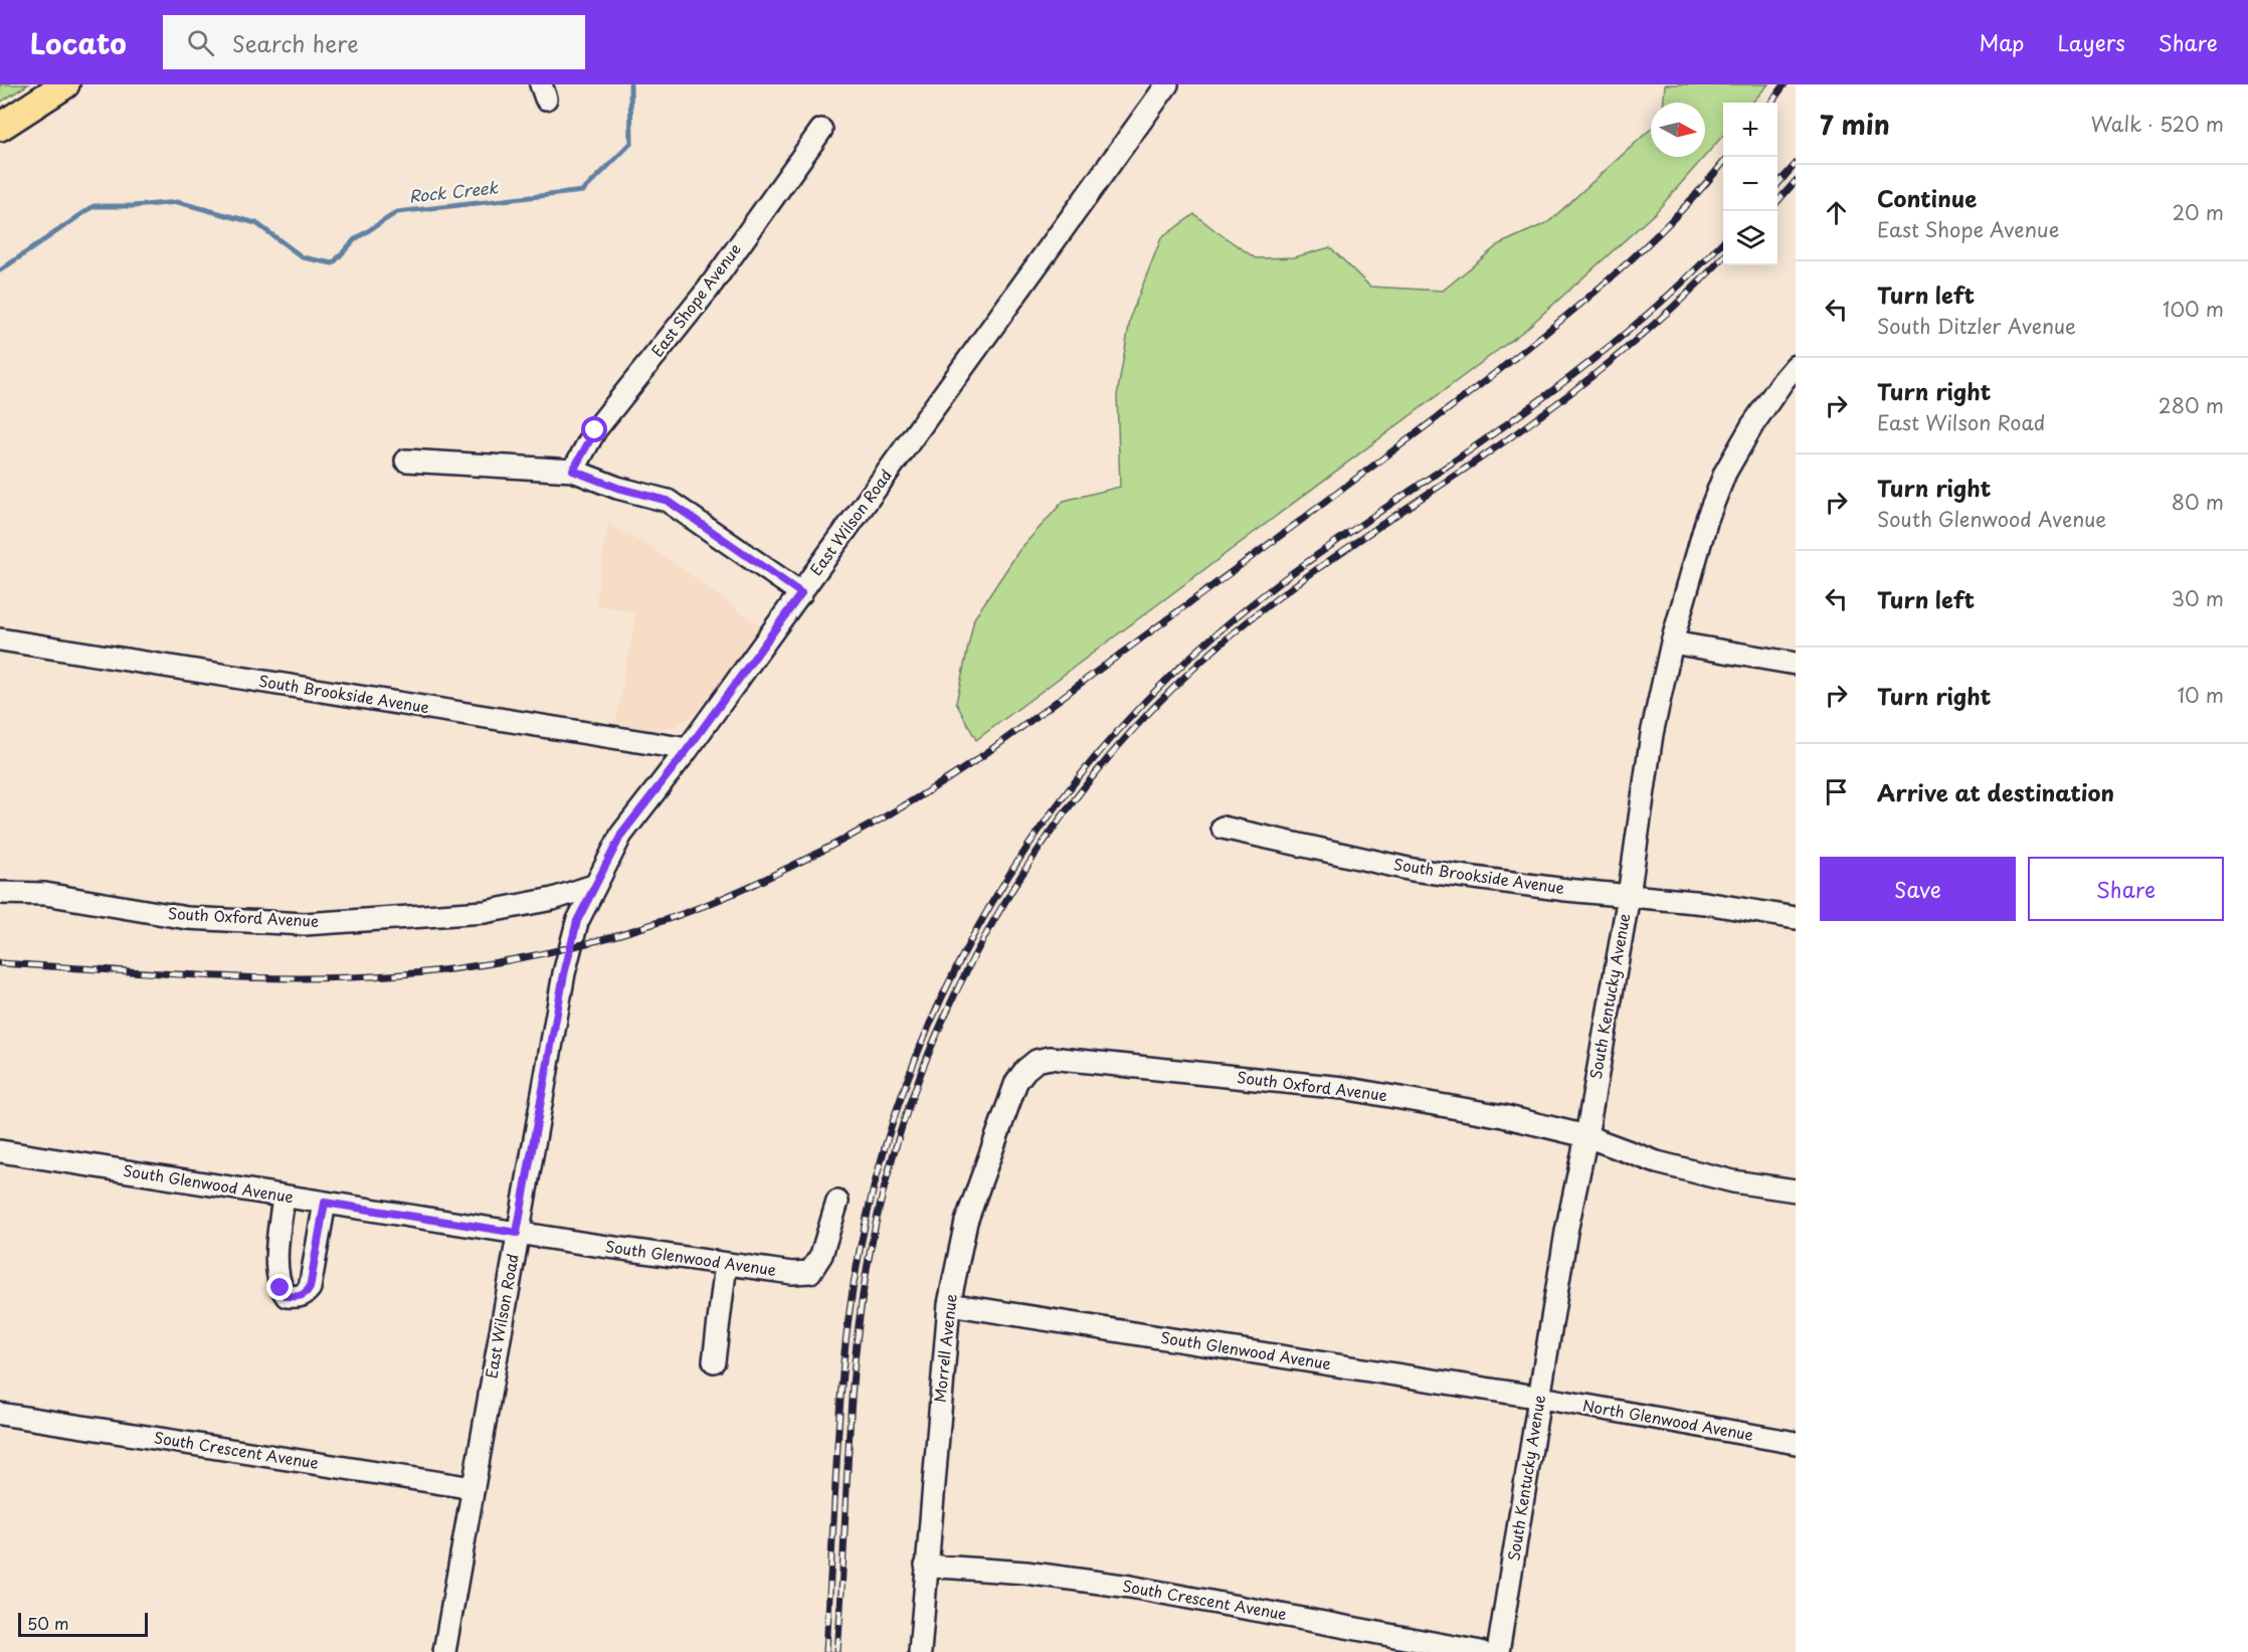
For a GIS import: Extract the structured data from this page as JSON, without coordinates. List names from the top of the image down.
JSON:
{
  "streets": {
    "street": [
      "East Shope Avenue",
      "East Wilson Road",
      "South Brookside Avenue",
      "South Oxford Avenue",
      "South Kentucky Avenue",
      "South Glenwood Avenue",
      "Morrell Avenue",
      "North Glenwood Avenue",
      "South Crescent Avenue"
    ]
  },
  "crossings": [
    ["East Wilson Road", "South Brookside Avenue"],
    ["East Wilson Road", "South Oxford Avenue"],
    ["East Wilson Road", "South Glenwood Avenue"],
    ["East Wilson Road", "South Crescent Avenue"],
    ["South Brookside Avenue", "South Kentucky Avenue"],
    ["South Oxford Avenue", "South Kentucky Avenue"],
    ["South Oxford Avenue", "Morrell Avenue"],
    ["South Kentucky Avenue", "South Glenwood Avenue"],
    ["South Kentucky Avenue", "North Glenwood Avenue"],
    ["South Glenwood Avenue", "Morrell Avenue"],
    ["South Glenwood Avenue", "North Glenwood Avenue"],
    ["Morrell Avenue", "South Crescent Avenue"]
  ],
  "water": ["Rock Creek"],
  "scale_bar": "50 m",
  "north": "right",
  "page": {
    "header": "Locato",
    "search": "Search here",
    "nav": ["Map", "Layers", "Share"],
    "heading": ["7 min", "Walk · 520 m"],
    "map_buttons": ["+", "−"],
    "list": [
      ["Continue", "East Shope Avenue", "20 m"],
      ["Turn left", "South Ditzler Avenue", "100 m"],
      ["Turn right", "East Wilson Road", "280 m"],
      ["Turn right", "South Glenwood Avenue", "80 m"],
      ["Turn left", "30 m"],
      ["Turn right", "10 m"],
      "Arrive at destination"
    ],
    "buttons": ["Save", "Share"],
    "scale": "50 m"
  }
}
